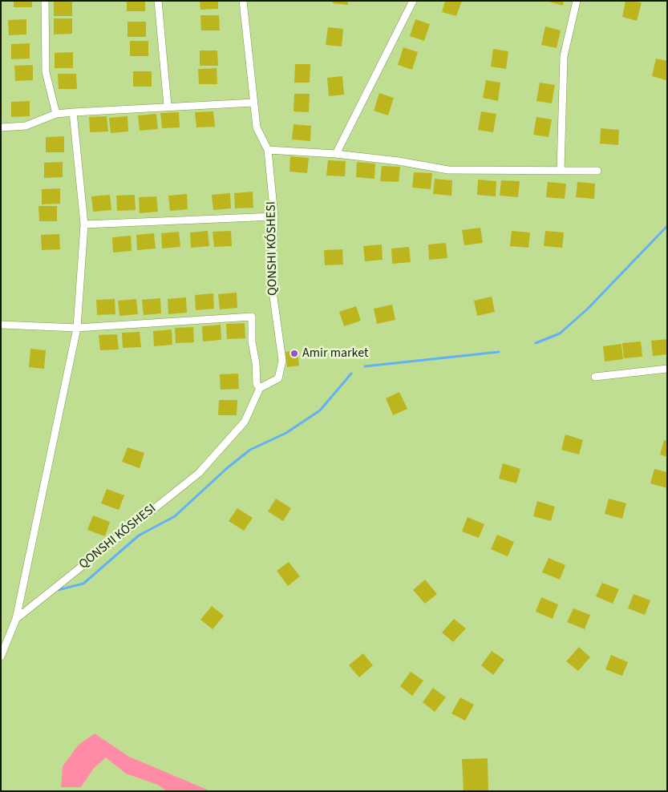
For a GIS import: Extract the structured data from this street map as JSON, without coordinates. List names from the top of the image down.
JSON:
{
  "places": ["Amir market"]
}
